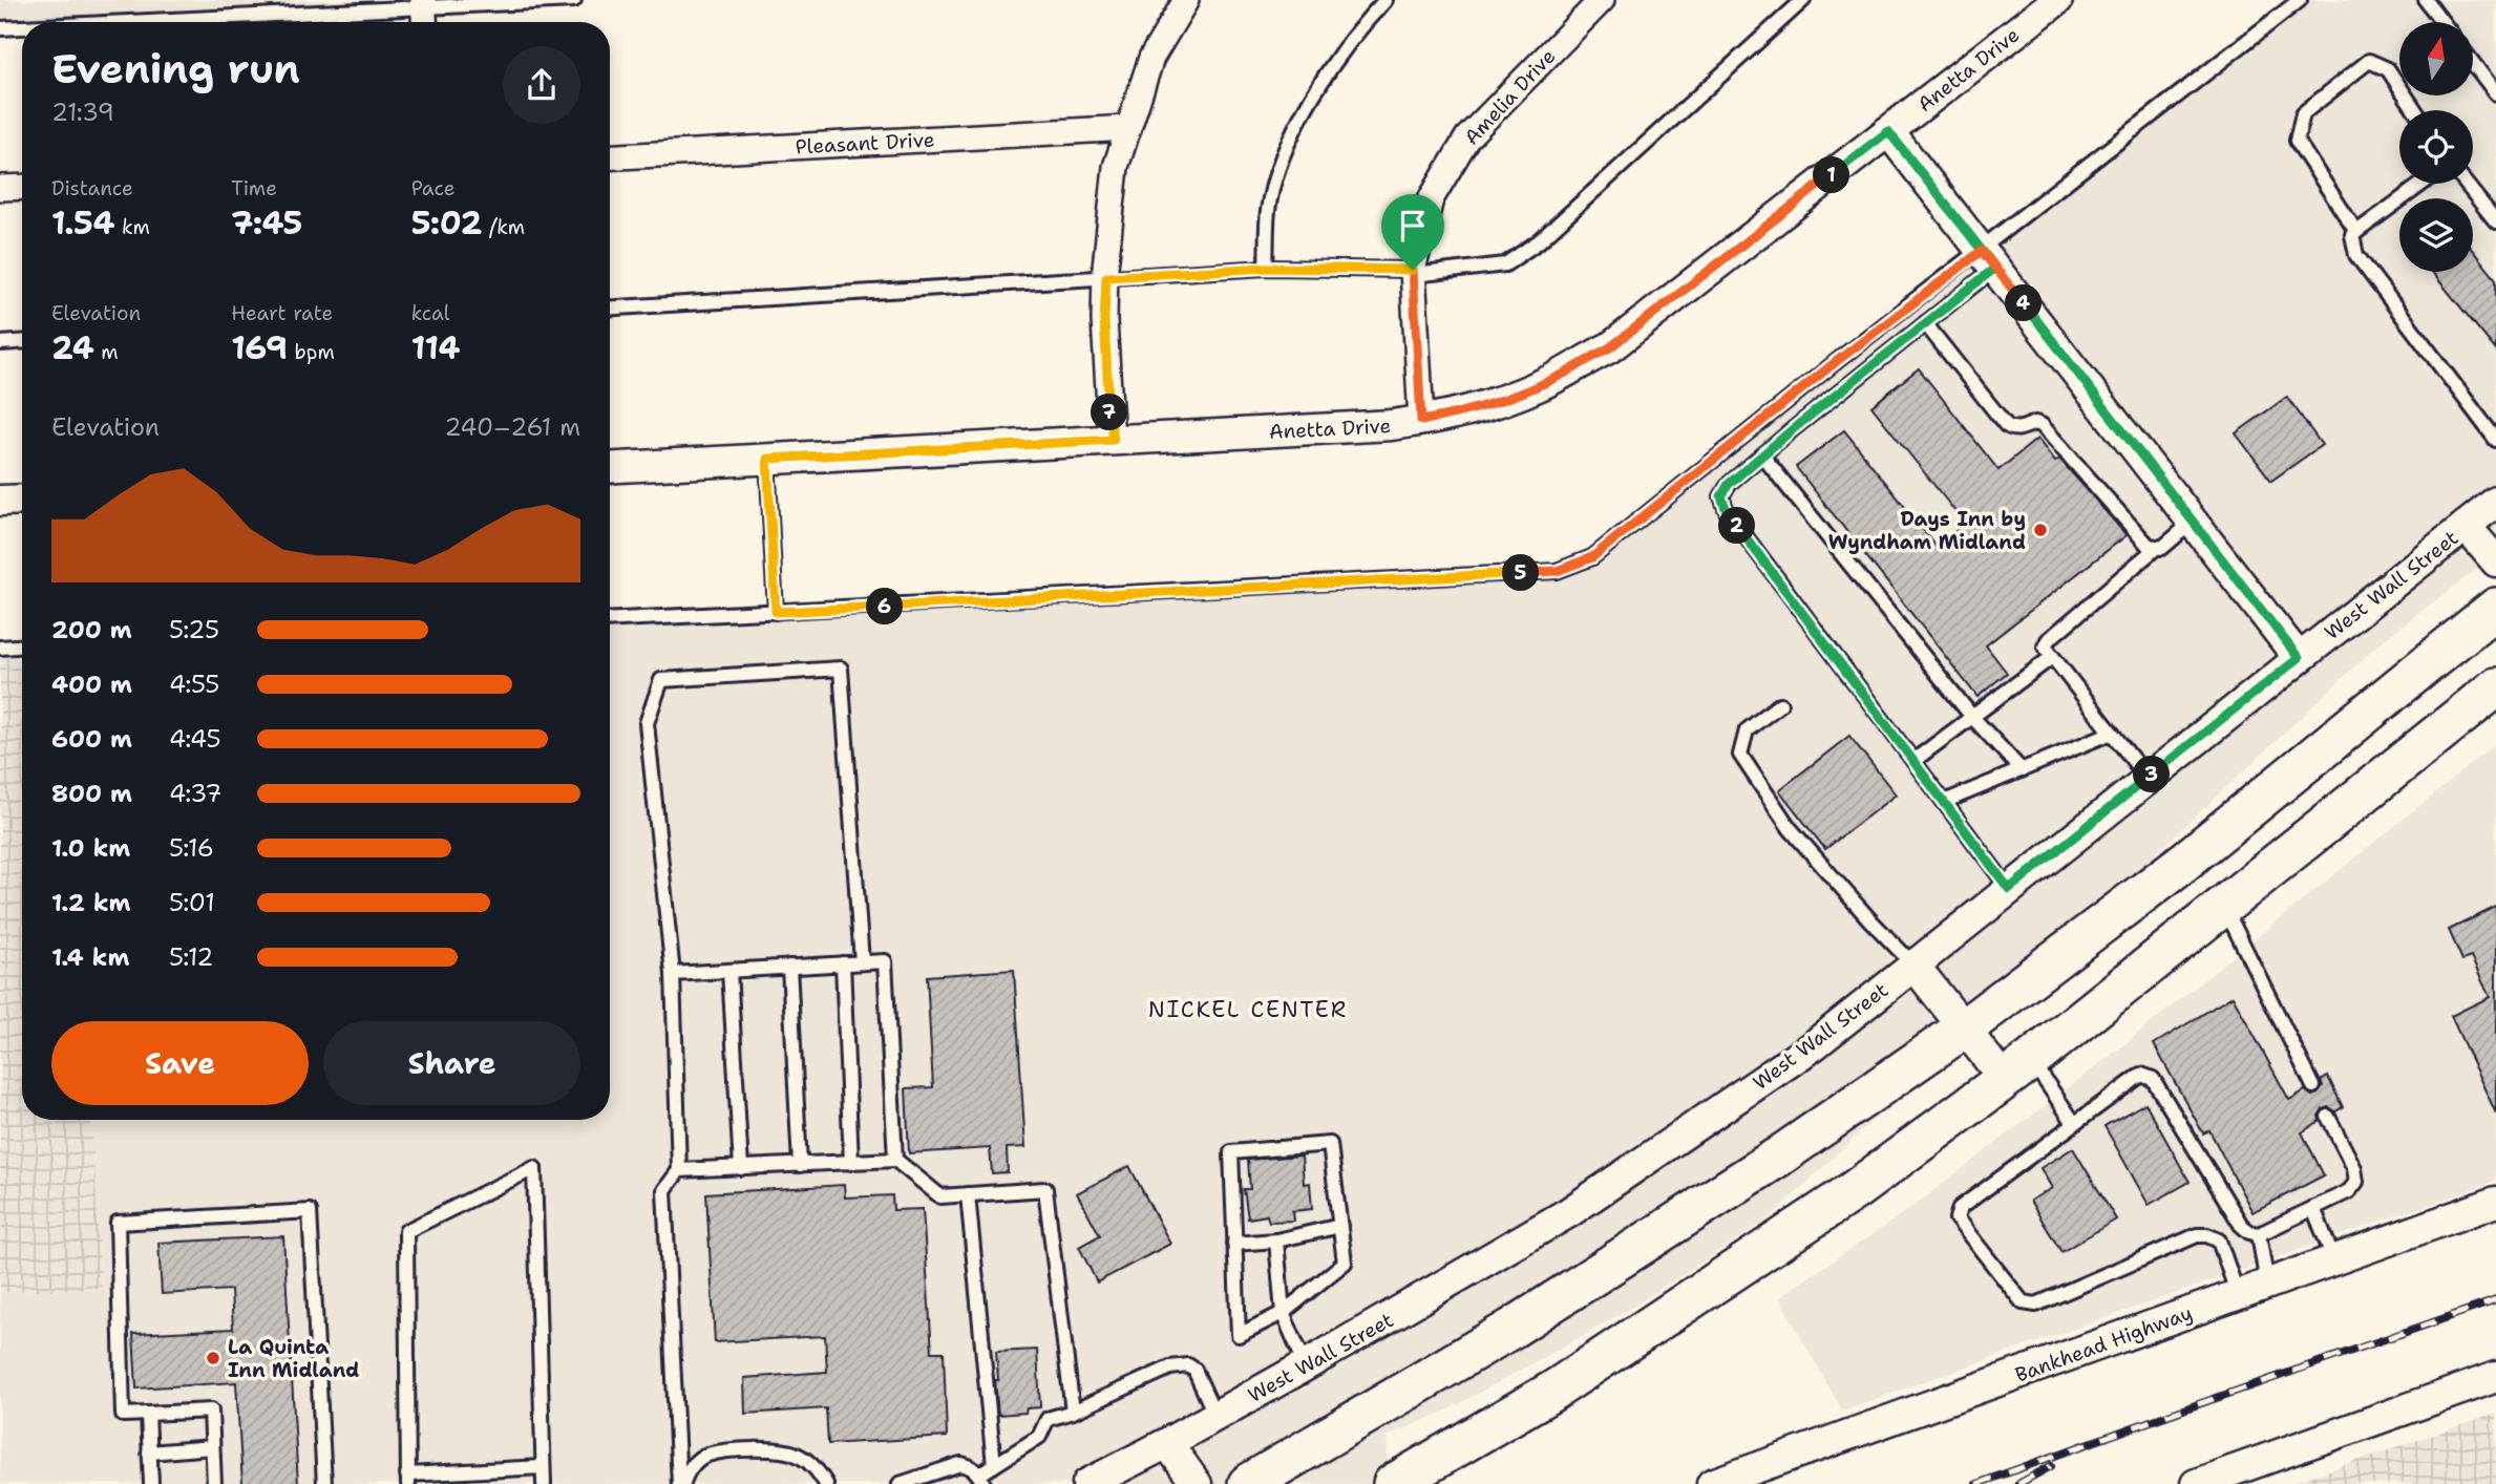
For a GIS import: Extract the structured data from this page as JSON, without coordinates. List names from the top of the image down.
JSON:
{
  "streets": {
    "street": [
      "Anetta Drive",
      "Amelia Drive",
      "Pleasant Drive",
      "West Wall Street",
      "Bankhead Highway"
    ]
  },
  "crossings": [
    ["Anetta Drive", "Amelia Drive"]
  ],
  "districts": ["NICKEL CENTER"],
  "places": ["Days Inn by Wyndham Midland", "La Quinta Inn Midland"],
  "north": "top",
  "page": {
    "heading": ["Evening run", "21:39"],
    "stats": [
      ["Distance", "1.54 km"],
      ["Time", "7:45"],
      ["Pace", "5:02 /km"],
      ["Elevation", "24 m"],
      ["Heart rate", "169 bpm"],
      ["kcal", "114"]
    ],
    "pins": [
      "1",
      "4",
      "7",
      "2",
      "5",
      "6",
      "3"
    ],
    "chart": ["Elevation", "240–261 m"],
    "list": [
      {
        "name": "200 m",
        "note": "5:25"
      },
      {
        "name": "400 m",
        "note": "4:55"
      },
      {
        "name": "600 m",
        "note": "4:45"
      },
      {
        "name": "800 m",
        "note": "4:37"
      },
      {
        "name": "1.0 km",
        "note": "5:16"
      },
      {
        "name": "1.2 km",
        "note": "5:01"
      },
      {
        "name": "1.4 km",
        "note": "5:12"
      }
    ],
    "buttons": ["Save", "Share"]
  }
}
